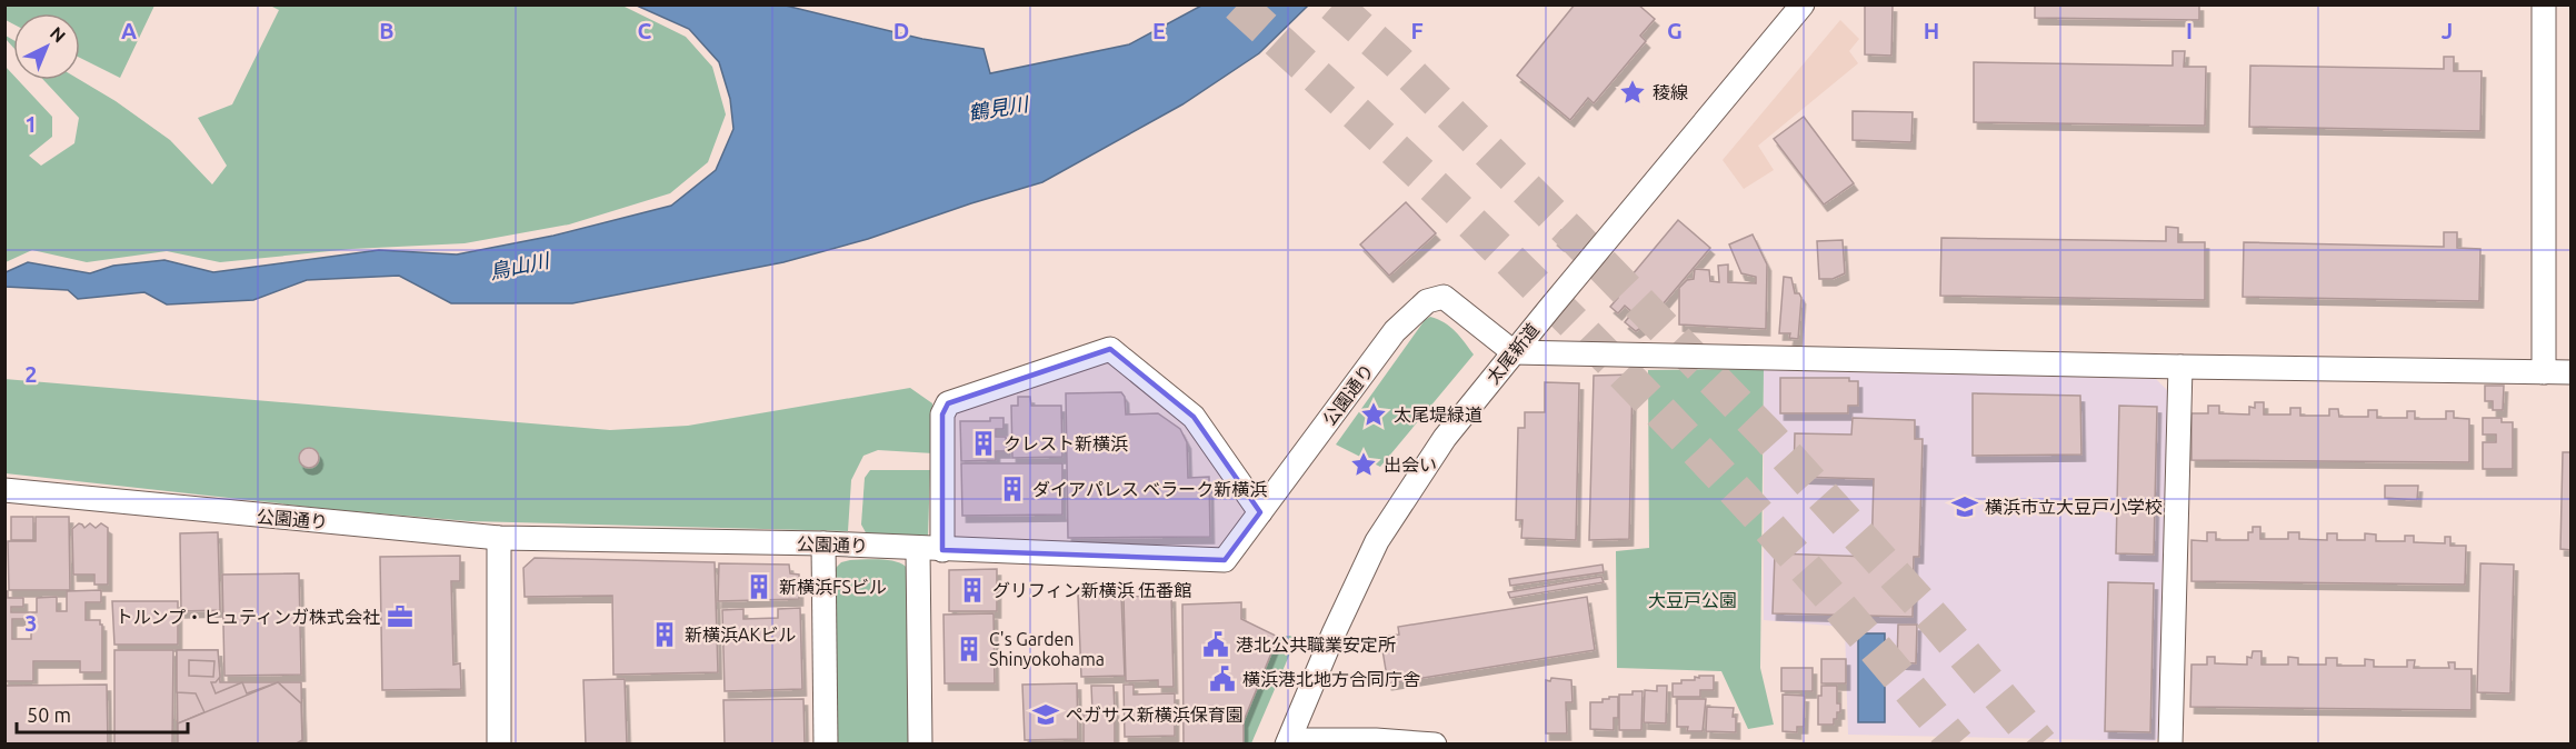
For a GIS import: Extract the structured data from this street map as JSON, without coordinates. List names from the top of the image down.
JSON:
{
  "streets": {
    "street": ["太尾新道", "公園通り"]
  },
  "crossings": [
    ["太尾新道", "公園通り"]
  ],
  "water": ["鶴見川", "鳥山川"],
  "parks": ["大豆戸公園"],
  "places": {
    "place": ["稜線", "太尾堤緑道", "出会い"],
    "building": [
      "クレスト新横浜",
      "ダイアパレス ベラーク新横浜",
      "新横浜FSビル",
      "グリフィン新横浜 伍番館",
      "新横浜AKビル",
      "C's Garden Shinyokohama"
    ],
    "school or university": ["横浜市立大豆戸小学校", "ペガサス新横浜保育園"],
    "office": ["トルンプ・ヒュティンガ株式会社"],
    "public building": ["港北公共職業安定所", "横浜港北地方合同庁舎"]
  },
  "scale_bar": "50 m",
  "north": "top right",
  "grid": {
    "columns": [
      "A",
      "B",
      "C",
      "D",
      "E",
      "F",
      "G",
      "H",
      "I",
      "J"
    ],
    "rows": ["1", "2", "3"]
  }
}
